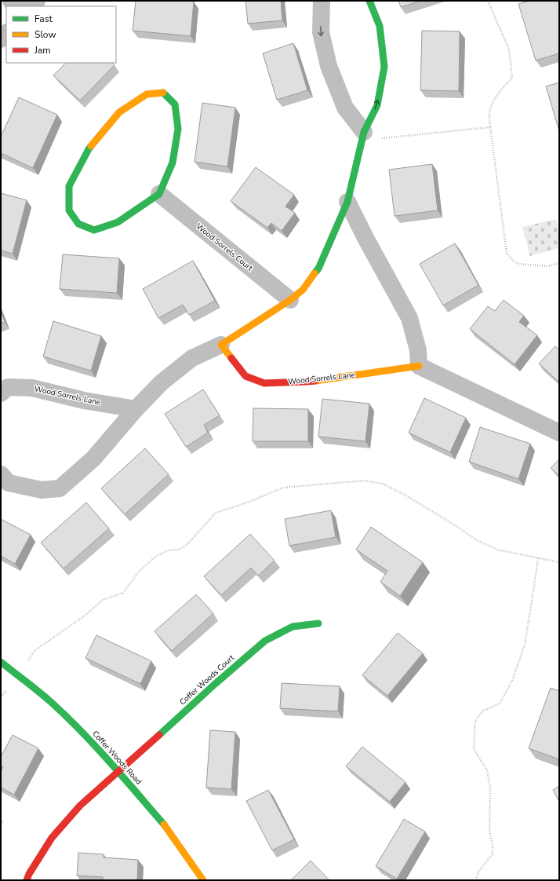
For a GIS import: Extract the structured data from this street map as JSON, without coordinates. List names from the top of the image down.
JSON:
{
  "streets": {
    "street": [
      "Wood Sorrels Court",
      "Wood Sorrels Lane",
      "Coffer Woods Court",
      "Coffer Woods Road"
    ]
  },
  "crossings": [
    ["Coffer Woods Court", "Coffer Woods Road"]
  ],
  "legend": ["Fast", "Slow", "Jam"]
}
